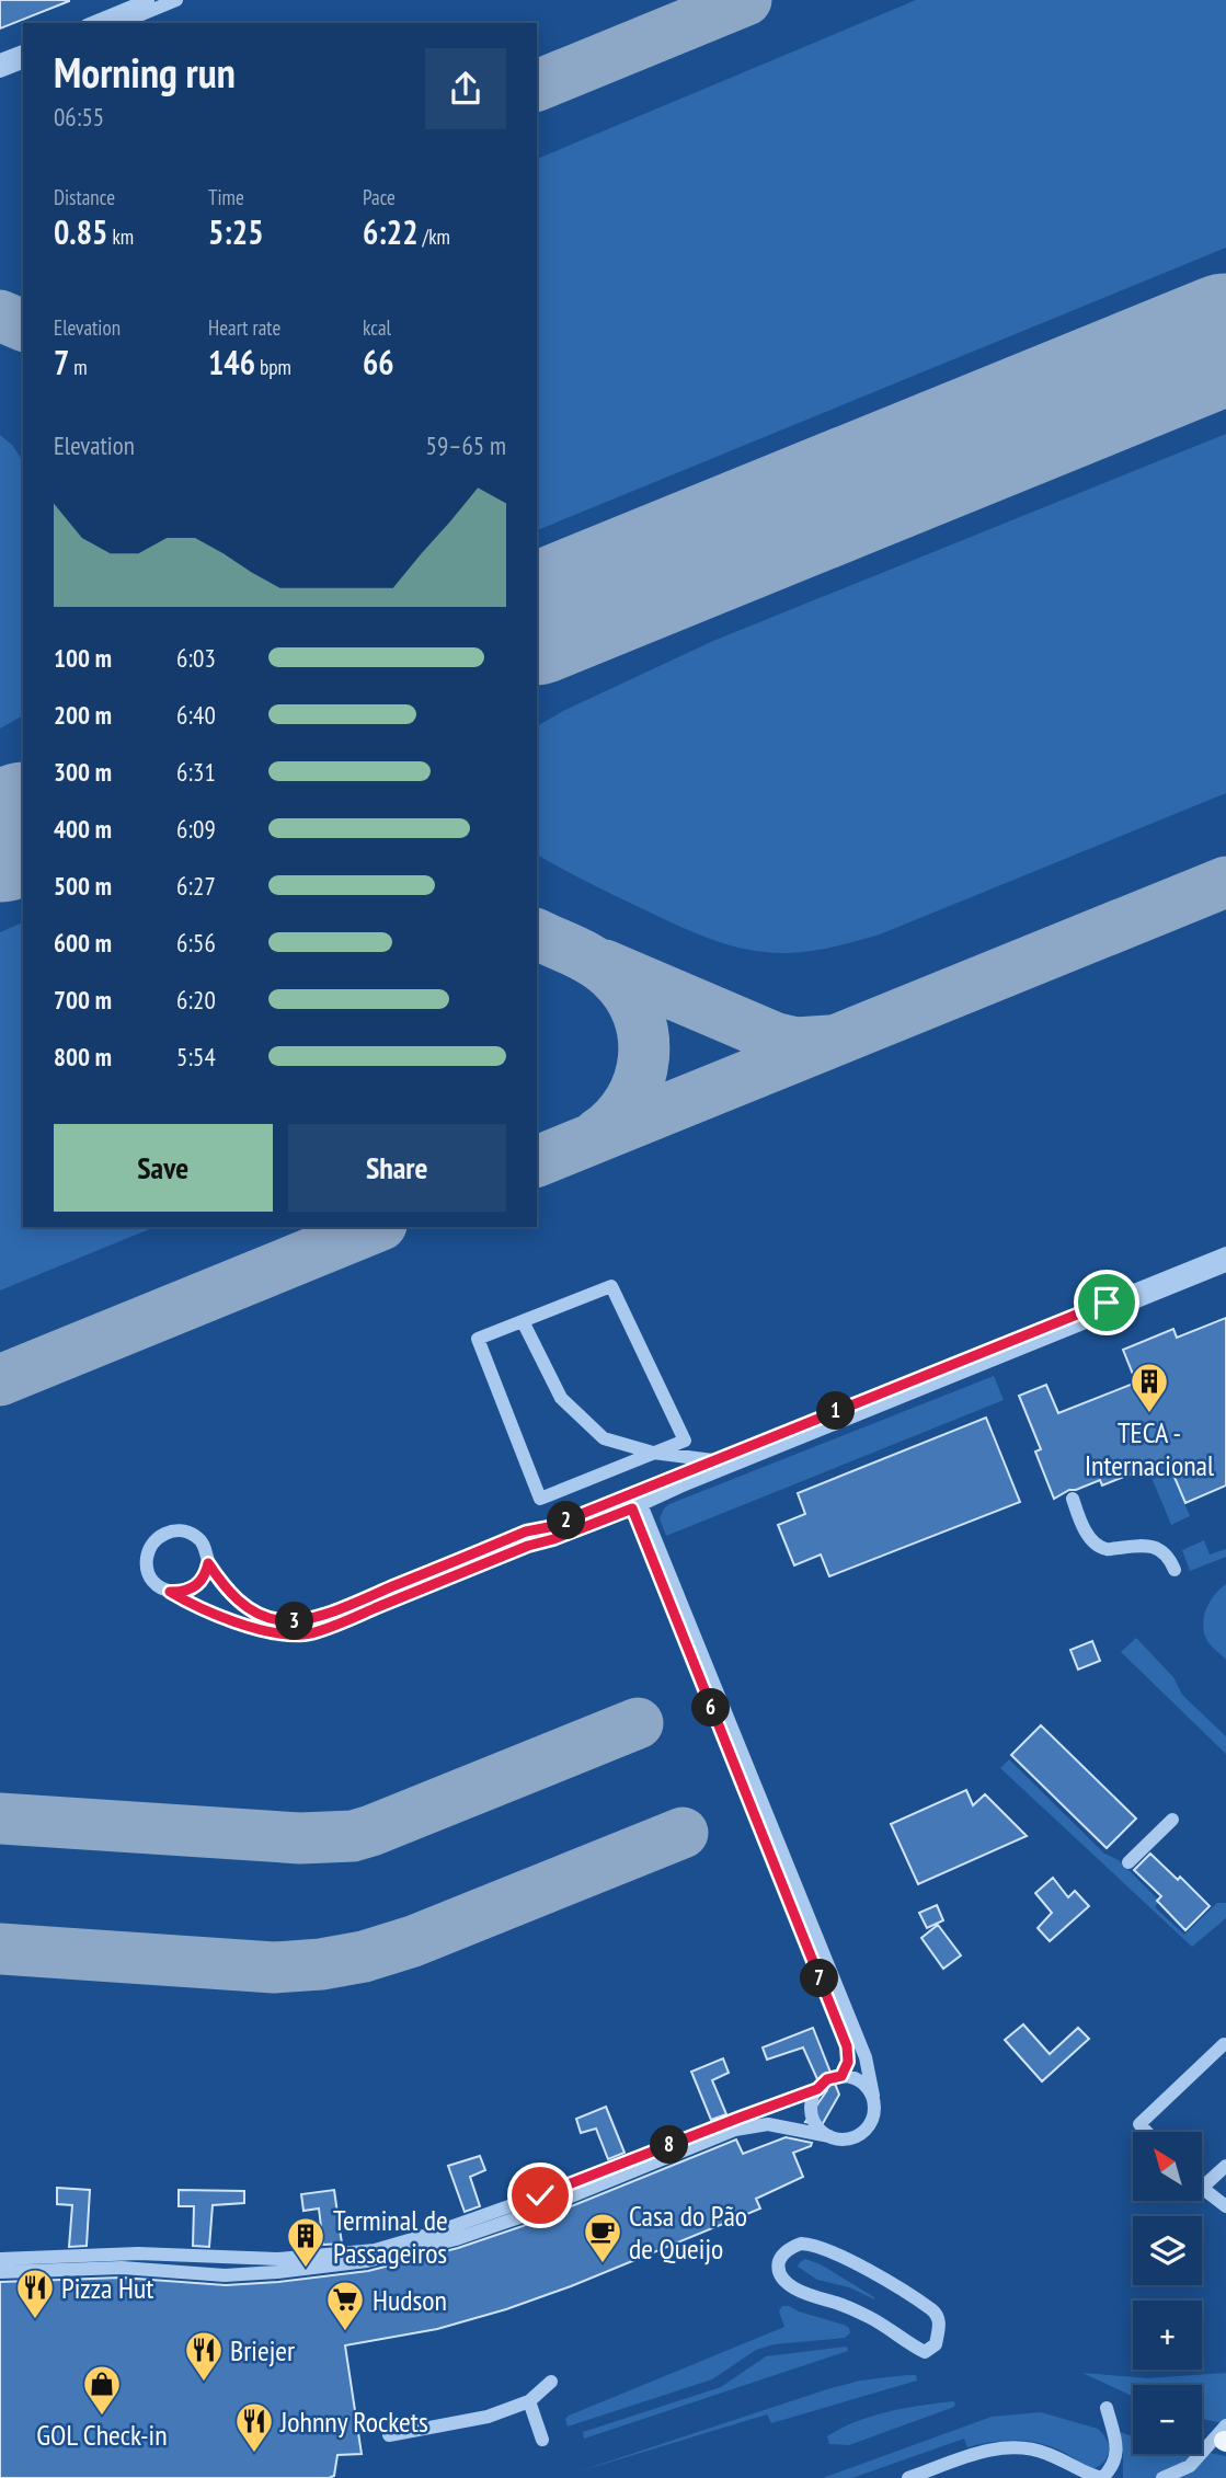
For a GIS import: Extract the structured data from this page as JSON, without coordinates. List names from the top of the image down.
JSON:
{
  "places": {
    "building": ["TECA - Internacional", "Terminal de Passageiros"],
    "cafe": ["Casa do Pão de Queijo"],
    "restaurant": ["Pizza Hut", "Briejer", "Johnny Rockets"],
    "supermarket": ["Hudson"],
    "shop": ["GOL Check-in"]
  },
  "north": "top left",
  "page": {
    "heading": ["Morning run", "06:55"],
    "stats": [
      ["Distance", "0.85 km"],
      ["Time", "5:25"],
      ["Pace", "6:22 /km"],
      ["Elevation", "7 m"],
      ["Heart rate", "146 bpm"],
      ["kcal", "66"]
    ],
    "chart": ["Elevation", "59–65 m"],
    "list": [
      {
        "name": "100 m",
        "note": "6:03"
      },
      {
        "name": "200 m",
        "note": "6:40"
      },
      {
        "name": "300 m",
        "note": "6:31"
      },
      {
        "name": "400 m",
        "note": "6:09"
      },
      {
        "name": "500 m",
        "note": "6:27"
      },
      {
        "name": "600 m",
        "note": "6:56"
      },
      {
        "name": "700 m",
        "note": "6:20"
      },
      {
        "name": "800 m",
        "note": "5:54"
      }
    ],
    "buttons": ["Save", "Share"],
    "pins": [
      "1",
      "2",
      "3",
      "6",
      "7",
      "8"
    ],
    "map_buttons": ["+", "−"]
  }
}
